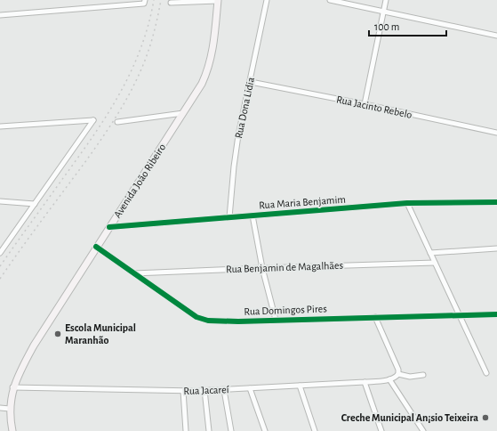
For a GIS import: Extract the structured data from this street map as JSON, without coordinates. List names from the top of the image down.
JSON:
{
  "streets": {
    "main road": ["Avenida João Ribeiro"],
    "street": [
      "Rua Jacinto Rebelo",
      "Rua Dona Lidia",
      "Rua Maria Benjamim",
      "Rua Benjamin de Magalhães",
      "Rua Domingos Pires",
      "Rua Jacareí"
    ]
  },
  "crossings": [
    ["Rua Jacinto Rebelo", "Rua Dona Lidia"],
    ["Rua Dona Lidia", "Rua Maria Benjamim"],
    ["Avenida João Ribeiro", "Rua Maria Benjamim"],
    ["Avenida João Ribeiro", "Rua Domingos Pires"],
    ["Avenida João Ribeiro", "Rua Jacareí"],
    ["Rua Benjamin de Magalhães", "Rua Domingos Pires"]
  ],
  "places": ["Escola Municipal Maranhão", "Creche Municipal An¡sio Teixeira"],
  "scale_bar": "100 m"
}
